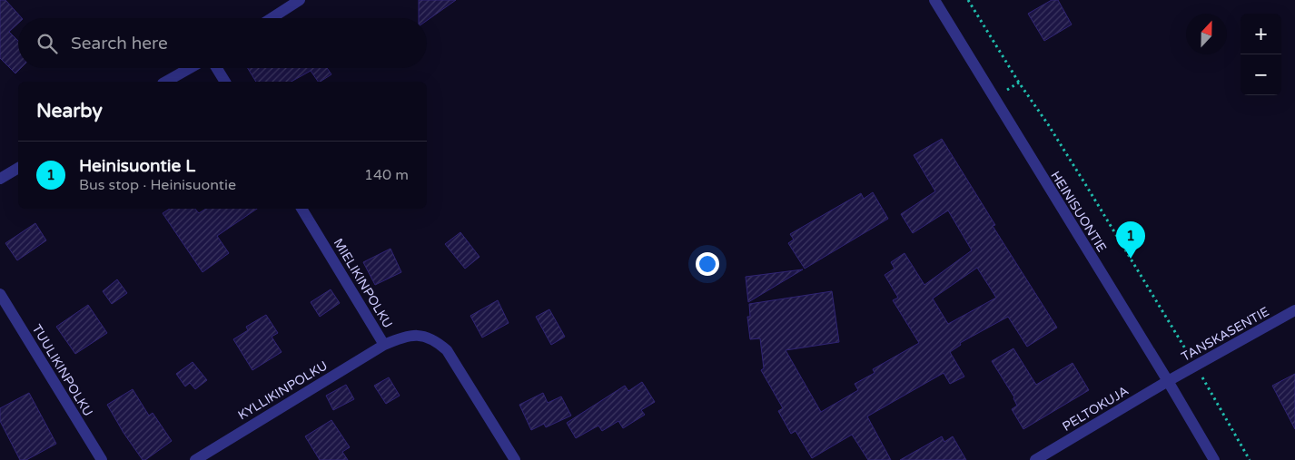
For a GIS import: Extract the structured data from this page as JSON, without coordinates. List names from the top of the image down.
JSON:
{
  "streets": {
    "street": [
      "HEINISUONTIE",
      "MIELIKINPOLKU",
      "TANSKASENTIE",
      "TUULIKINPOLKU",
      "KYLLIKINPOLKU",
      "PELTOKUJA"
    ]
  },
  "crossings": [
    ["HEINISUONTIE", "TANSKASENTIE"],
    ["HEINISUONTIE", "PELTOKUJA"],
    ["MIELIKINPOLKU", "KYLLIKINPOLKU"],
    ["TANSKASENTIE", "PELTOKUJA"]
  ],
  "north": "top",
  "page": {
    "map_buttons": ["+", "−"],
    "search": "Search here",
    "heading": "Nearby",
    "list": [
      {
        "mark": "1",
        "name": "Heinisuontie L",
        "note": "Bus stop · Heinisuontie",
        "value": "140 m"
      }
    ],
    "pins": "1"
  }
}
